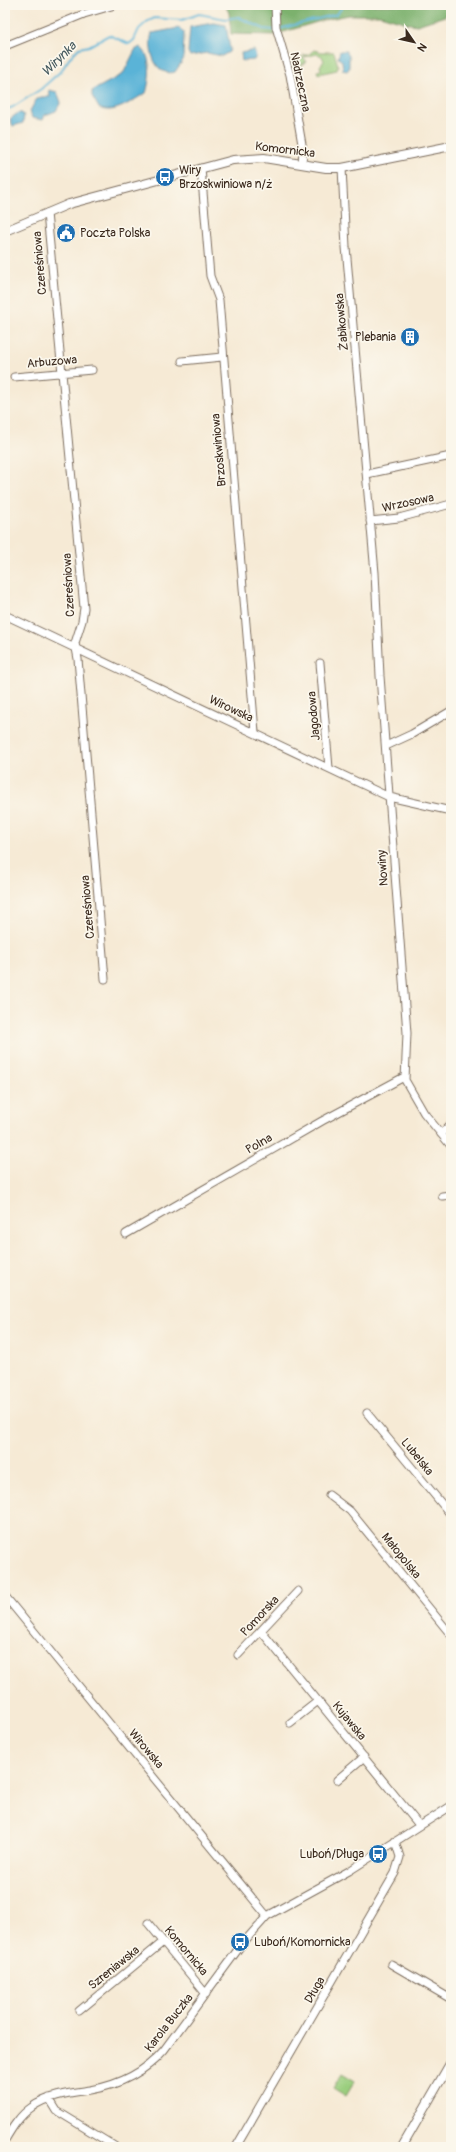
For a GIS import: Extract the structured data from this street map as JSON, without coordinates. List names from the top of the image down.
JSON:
{
  "streets": {
    "street": [
      "Nadrzeczna",
      "Komornicka",
      "Czereśniowa",
      "Żabikowska",
      "Arbuzowa",
      "Brzoskwiniowa",
      "Wrzosowa",
      "Wirowska",
      "Jagodowa",
      "Nowiny",
      "Polna",
      "Lubelska",
      "Małopolska",
      "Pomorska",
      "Kujawska",
      "Szreniawska",
      "Długa",
      "Karola Buczka"
    ]
  },
  "crossings": [
    ["Nadrzeczna", "Komornicka"],
    ["Komornicka", "Czereśniowa"],
    ["Komornicka", "Żabikowska"],
    ["Komornicka", "Brzoskwiniowa"],
    ["Komornicka", "Szreniawska"],
    ["Komornicka", "Karola Buczka"],
    ["Czereśniowa", "Arbuzowa"],
    ["Czereśniowa", "Wirowska"],
    ["Żabikowska", "Wrzosowa"],
    ["Żabikowska", "Nowiny"],
    ["Brzoskwiniowa", "Wirowska"],
    ["Wirowska", "Jagodowa"],
    ["Wirowska", "Nowiny"],
    ["Wirowska", "Karola Buczka"],
    ["Nowiny", "Polna"],
    ["Pomorska", "Kujawska"],
    ["Kujawska", "Karola Buczka"],
    ["Długa", "Karola Buczka"]
  ],
  "water": ["Wirynka"],
  "places": {
    "bus stop": ["Wiry Brzoskwiniowa n/ż", "Luboń/Długa", "Luboń/Komornicka"],
    "public building": ["Poczta Polska"],
    "building": ["Plebania"]
  },
  "north": "bottom right"
}
